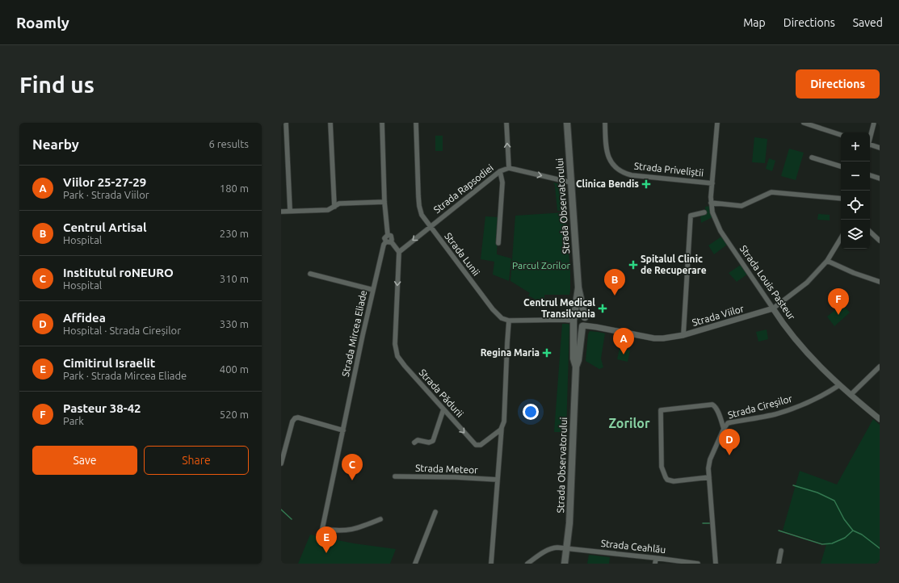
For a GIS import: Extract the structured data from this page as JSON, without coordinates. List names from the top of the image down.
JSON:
{
  "streets": {
    "main road": ["Strada Observatorului"],
    "street": [
      "Strada Priveliștii",
      "Strada Rapsodiei",
      "Strada Lunii",
      "Strada Louis Pasteur",
      "Strada Viilor",
      "Strada Mircea Eliade",
      "Strada Pădurii",
      "Strada Cireșilor",
      "Strada Meteor",
      "Strada Ceahlău"
    ]
  },
  "crossings": [
    ["Strada Priveliștii", "Strada Louis Pasteur"],
    ["Strada Rapsodiei", "Strada Observatorului"],
    ["Strada Rapsodiei", "Strada Lunii"],
    ["Strada Observatorului", "Strada Viilor"],
    ["Strada Observatorului", "Strada Ceahlău"],
    ["Strada Louis Pasteur", "Strada Viilor"],
    ["Strada Louis Pasteur", "Strada Cireșilor"]
  ],
  "one_way": ["Strada Pădurii"],
  "districts": ["Zorilor"],
  "parks": ["Parcul Zorilor"],
  "places": {
    "health": [
      "Clinica Bendis",
      "Spitalul Clinic de Recuperare",
      "Centrul Medical Transilvania",
      "Regina Maria"
    ]
  },
  "page": {
    "header": "Roamly",
    "nav": ["Map", "Directions", "Saved"],
    "buttons": [
      "Directions",
      ["Save", "Share"]
    ],
    "title": "Find us",
    "heading": ["Nearby", "6 results"],
    "map_buttons": ["+", "−"],
    "list": [
      {
        "mark": "A",
        "name": "Viilor 25-27-29",
        "note": "Park · Strada Viilor",
        "value": "180 m"
      },
      {
        "mark": "B",
        "name": "Centrul Artisal",
        "note": "Hospital",
        "value": "230 m"
      },
      {
        "mark": "C",
        "name": "Institutul roNEURO",
        "note": "Hospital",
        "value": "310 m"
      },
      {
        "mark": "D",
        "name": "Affidea",
        "note": "Hospital · Strada Cireșilor",
        "value": "330 m"
      },
      {
        "mark": "E",
        "name": "Cimitirul Israelit",
        "note": "Park · Strada Mircea Eliade",
        "value": "400 m"
      },
      {
        "mark": "F",
        "name": "Pasteur 38-42",
        "note": "Park",
        "value": "520 m"
      }
    ],
    "pins": [
      "B",
      "F",
      "A",
      "D",
      "C",
      "E"
    ]
  }
}
